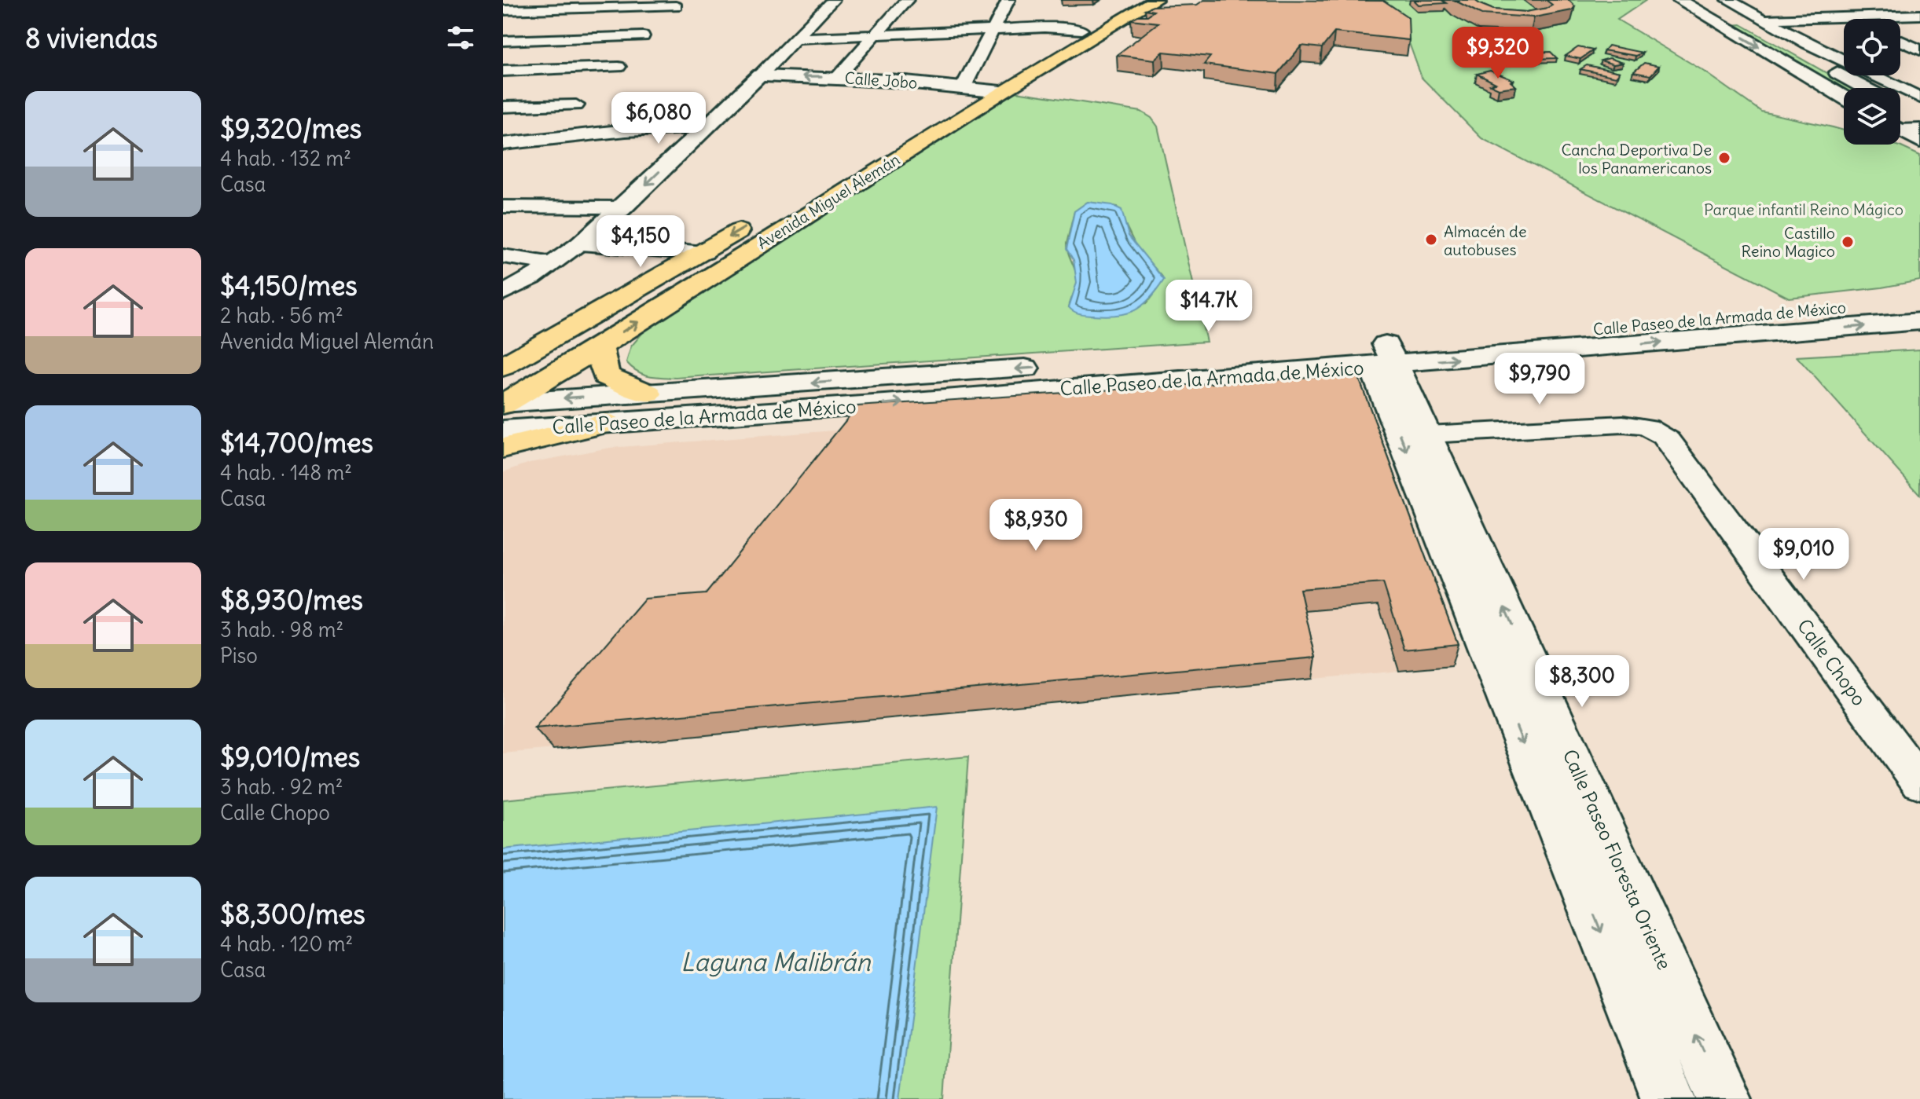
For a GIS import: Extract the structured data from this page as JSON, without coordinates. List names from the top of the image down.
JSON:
{
  "streets": {
    "main road": [
      "Calle Jobo",
      "Avenida Miguel Alemán",
      "Calle Paseo de la Armada de México",
      "Calle Paseo Floresta Oriente"
    ],
    "street": ["Calle Chopo"]
  },
  "crossings": [
    ["Calle Jobo", "Avenida Miguel Alemán"],
    ["Avenida Miguel Alemán", "Calle Paseo de la Armada de México"],
    ["Calle Paseo de la Armada de México", "Calle Paseo Floresta Oriente"],
    ["Calle Chopo", "Calle Paseo Floresta Oriente"]
  ],
  "water": ["Laguna Malibrán"],
  "parks": ["Parque infantil Reino Mágico"],
  "places": ["Cancha Deportiva De los Panamericanos", "Almacén de autobuses", "Castillo Reino Magico"],
  "page": {
    "heading": "8 viviendas",
    "price": [
      "$9,320",
      "$6,080",
      "$4,150",
      "$14.7K",
      "$9,790",
      "$8,930",
      "$9,010",
      "$8,300"
    ],
    "list": [
      {
        "name": "$9,320/mes",
        "note": "4 hab. · 132 m² · Casa"
      },
      {
        "name": "$4,150/mes",
        "note": "2 hab. · 56 m² · Avenida Miguel Alemán"
      },
      {
        "name": "$14,700/mes",
        "note": "4 hab. · 148 m² · Casa"
      },
      {
        "name": "$8,930/mes",
        "note": "3 hab. · 98 m² · Piso"
      },
      {
        "name": "$9,010/mes",
        "note": "3 hab. · 92 m² · Calle Chopo"
      },
      {
        "name": "$8,300/mes",
        "note": "4 hab. · 120 m² · Casa"
      }
    ]
  }
}
